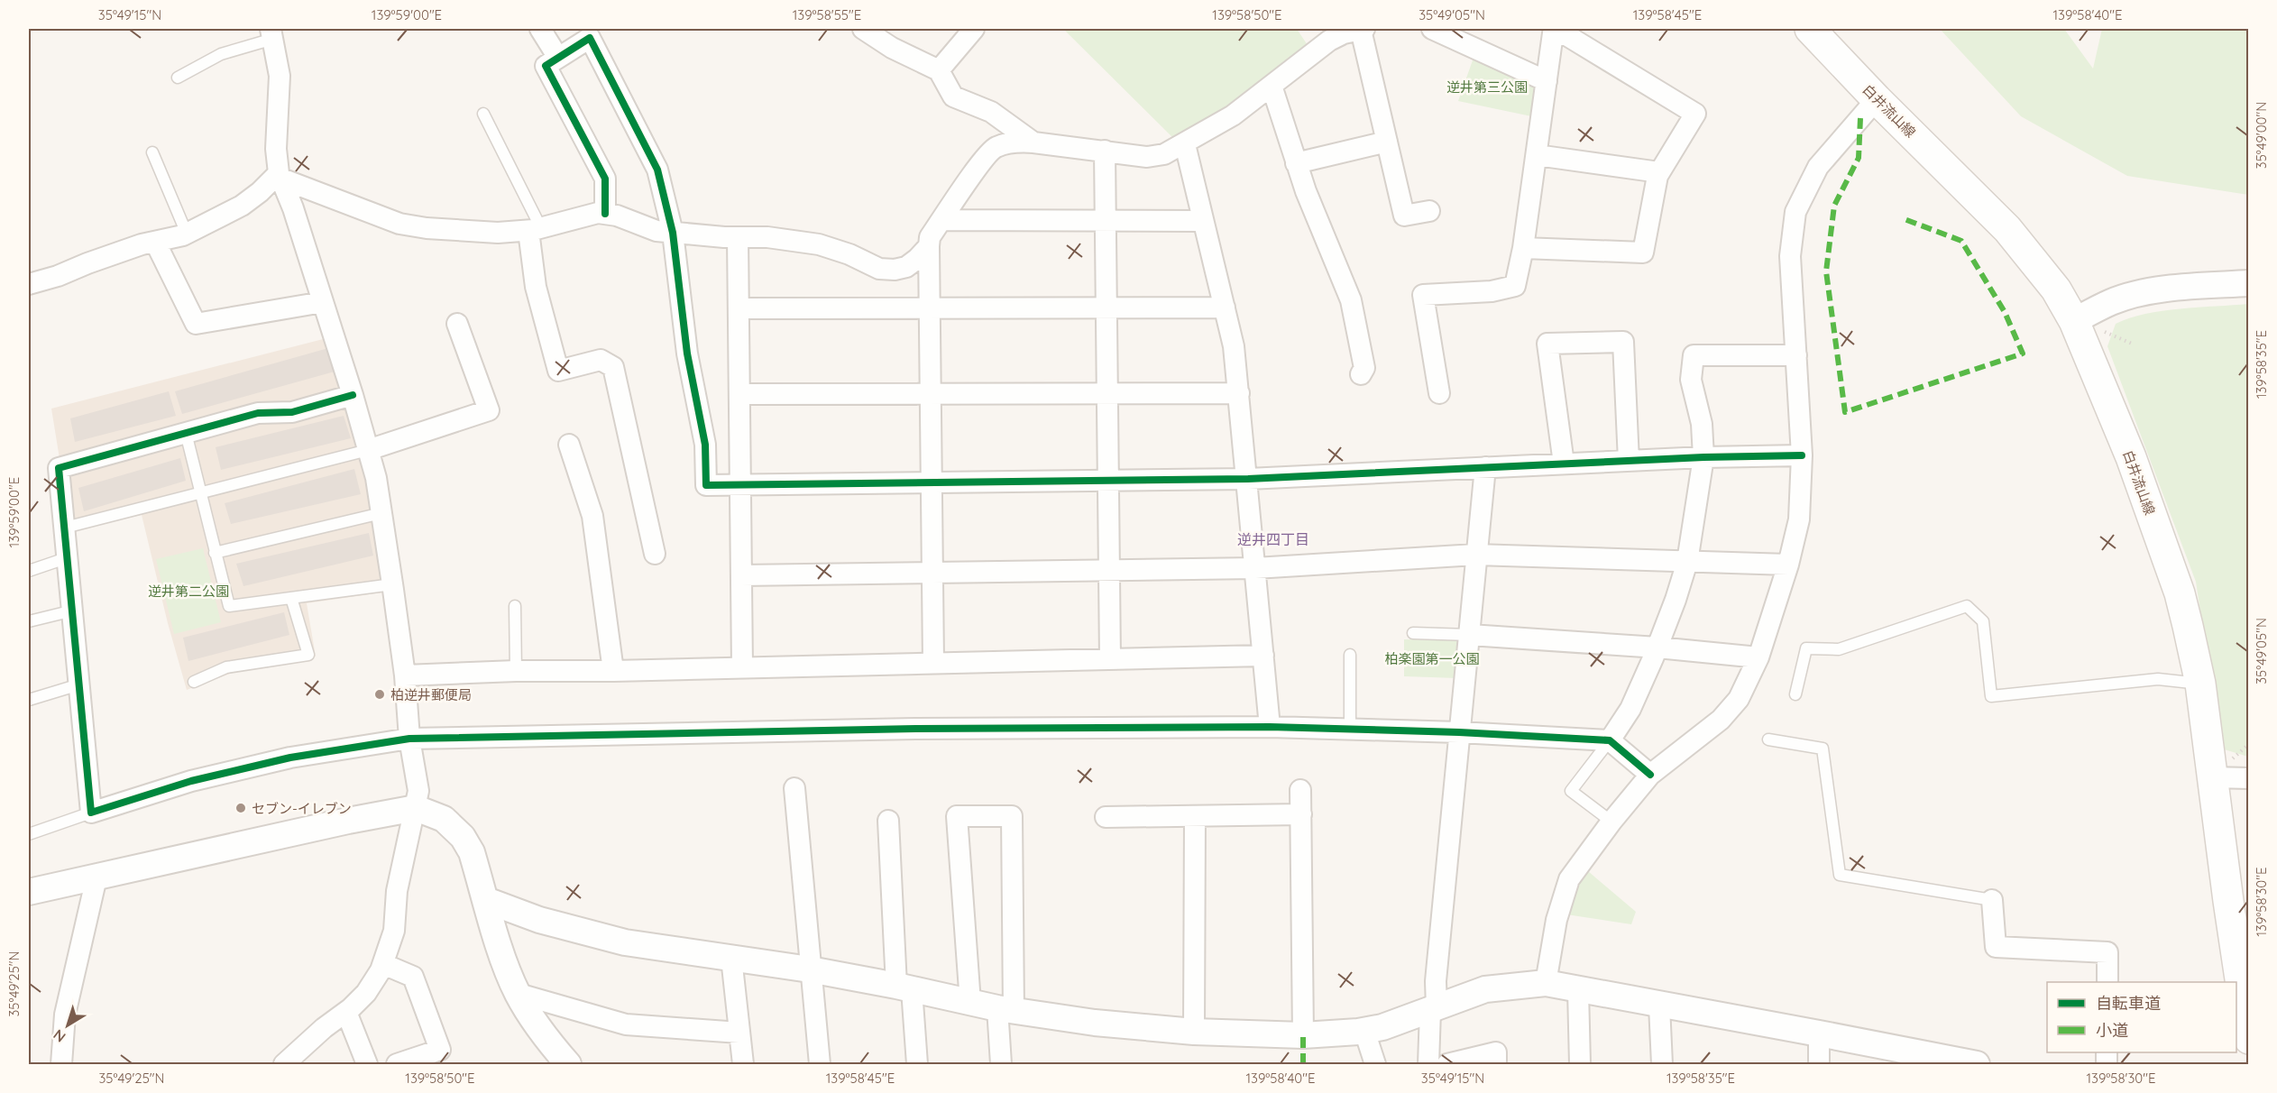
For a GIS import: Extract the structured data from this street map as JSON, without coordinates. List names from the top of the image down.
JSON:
{
  "streets": {
    "main road": ["白井流山線"]
  },
  "districts": ["逆井四丁目"],
  "parks": ["逆井第三公園", "逆井第二公園", "柏楽園第一公園"],
  "places": ["柏逆井郵便局", "セブン-イレブン"],
  "legend": ["自転車道", "小道"],
  "north": "bottom left",
  "coordinates": [
    "35°49'15\"N",
    "139°59'00\"E",
    "139°58'55\"E",
    "139°58'50\"E",
    "35°49'05\"N",
    "139°58'45\"E",
    "139°58'40\"E",
    "35°49'00\"N",
    "139°58'35\"E",
    "139°58'30\"E",
    "35°49'25\"N"
  ]
}
